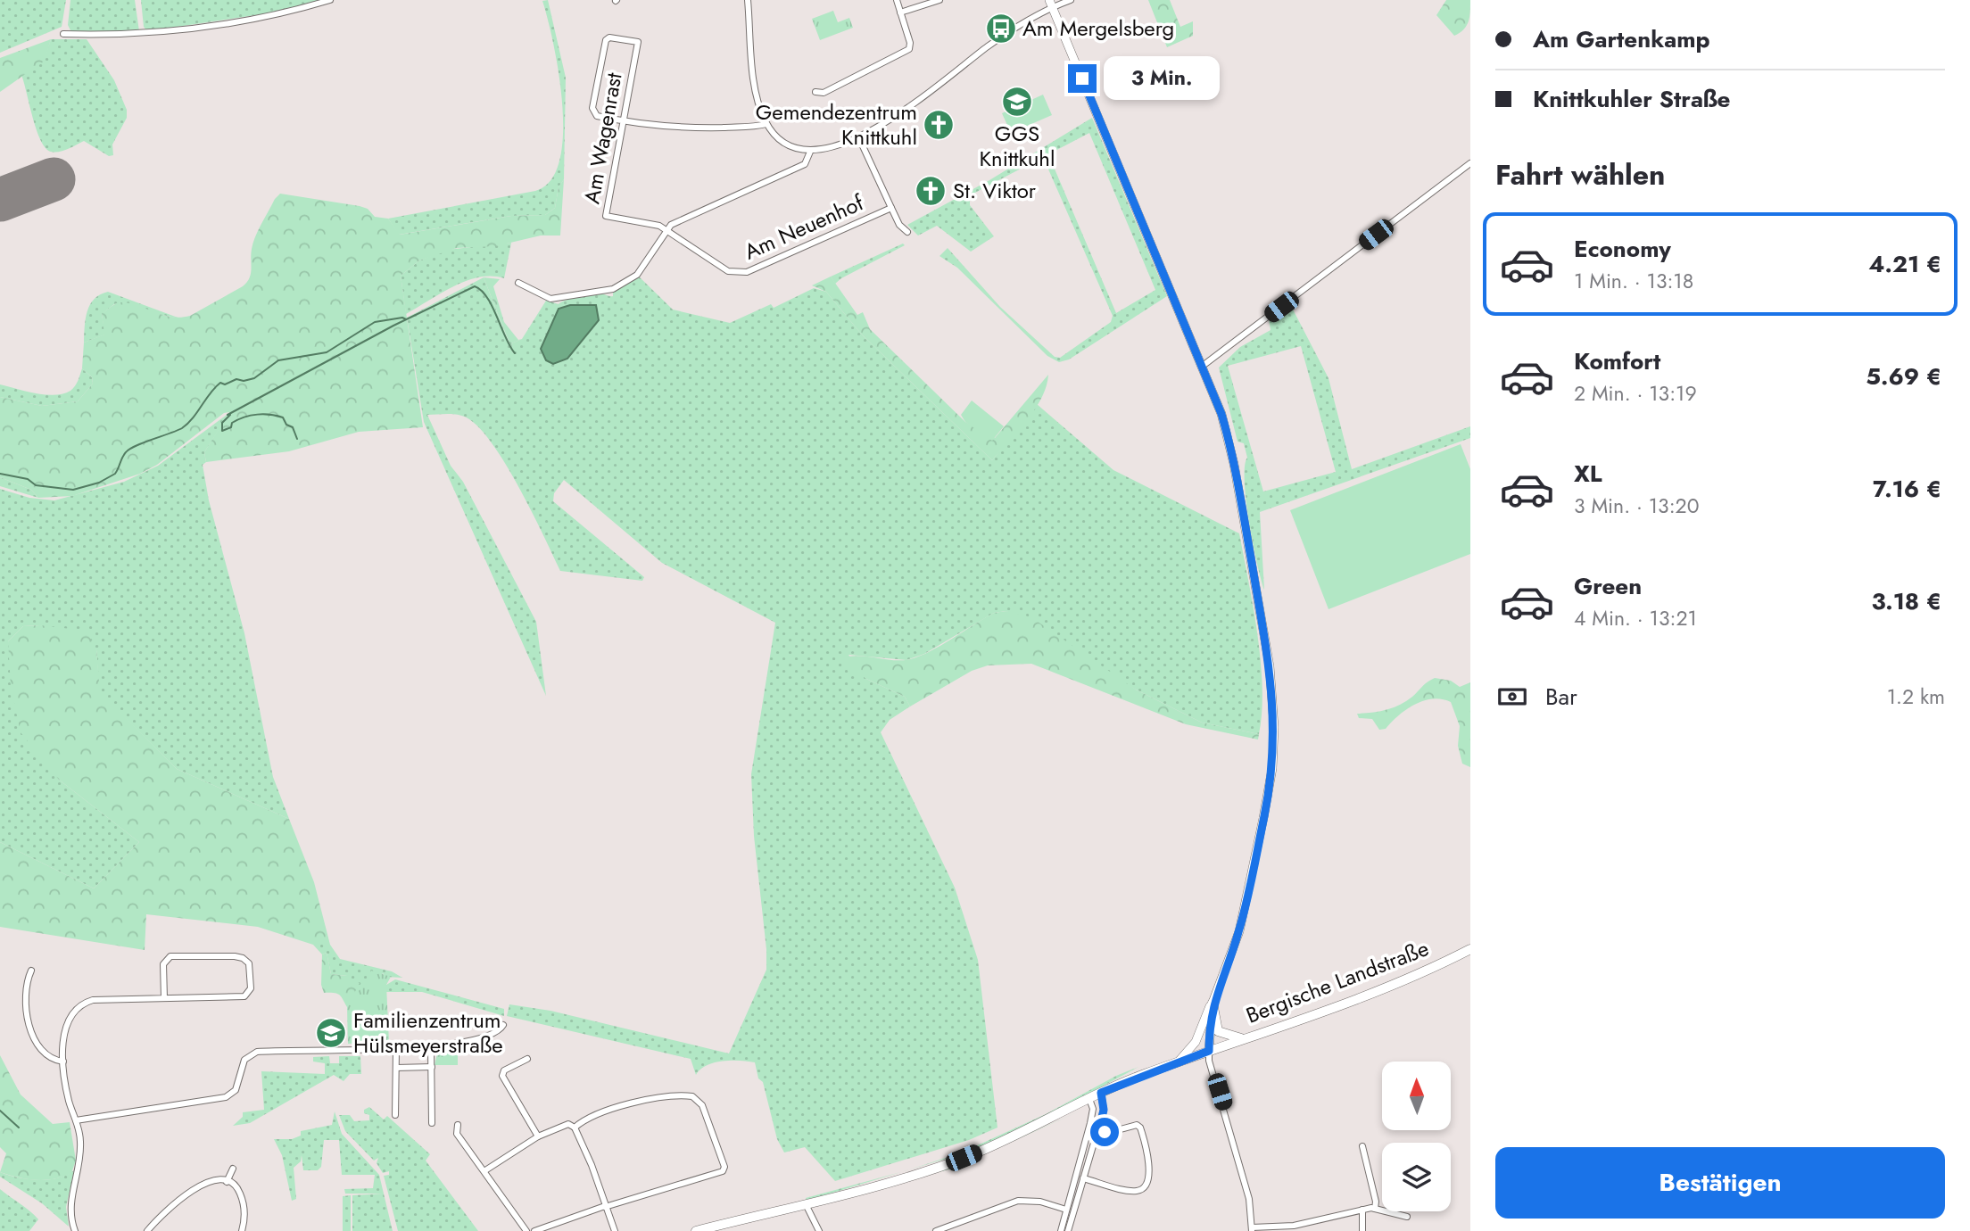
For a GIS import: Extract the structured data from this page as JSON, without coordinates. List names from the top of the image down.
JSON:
{
  "streets": {
    "main road": ["Bergische Landstraße"],
    "street": ["Am Wagenrast", "Am Neuenhof"]
  },
  "crossings": [
    ["Am Wagenrast", "Am Neuenhof"]
  ],
  "places": {
    "bus stop": ["Am Mergelsberg"],
    "school or university": ["GGS Knittkuhl", "Familienzentrum Hülsmeyerstraße"],
    "church": ["Gemendezentrum Knittkuhl", "St. Viktor"]
  },
  "north": "top",
  "page": {
    "banner": ["Am Gartenkamp", "Knittkuhler Straße"],
    "bubble": "3 Min.",
    "heading": "Fahrt wählen",
    "list": [
      {
        "name": "Economy",
        "note": "1 Min. · 13:18",
        "value": "4.21 €"
      },
      {
        "name": "Komfort",
        "note": "2 Min. · 13:19",
        "value": "5.69 €"
      },
      {
        "name": "XL",
        "note": "3 Min. · 13:20",
        "value": "7.16 €"
      },
      {
        "name": "Green",
        "note": "4 Min. · 13:21",
        "value": "3.18 €"
      }
    ],
    "pay": ["Bar", "1.2 km"],
    "buttons": "Bestätigen"
  }
}
